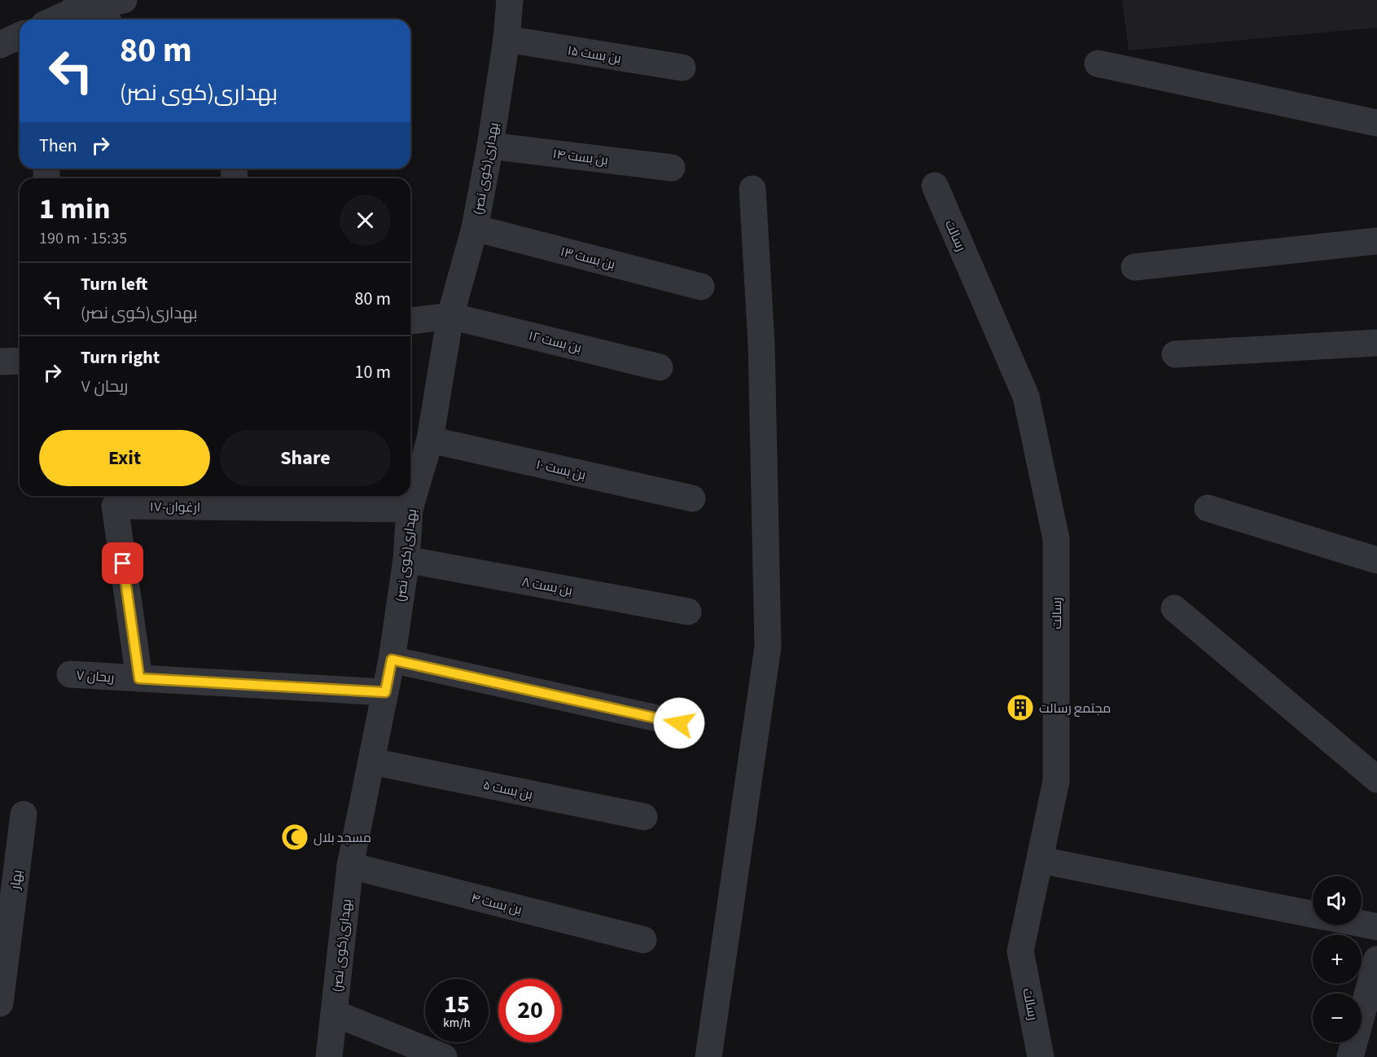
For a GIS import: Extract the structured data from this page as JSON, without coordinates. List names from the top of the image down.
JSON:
{
  "streets": {
    "street": [
      "بن بست ۱۵",
      "بن بست ۱۴",
      "بهداری(کوی نصر)",
      "رسالت",
      "بن بست ۱۳",
      "بن بست ۱۲",
      "بن بست ۱۰",
      "ارغوان-۱۷",
      "بن بست ۸",
      "ریحان ۷",
      "بن بست ۵",
      "بهار",
      "بن بست ۴"
    ]
  },
  "crossings": [
    ["بن بست ۱۵", "بهداری(کوی نصر)"],
    ["بن بست ۱۴", "بهداری(کوی نصر)"],
    ["بهداری(کوی نصر)", "بن بست ۱۳"],
    ["بهداری(کوی نصر)", "بن بست ۱۲"],
    ["بهداری(کوی نصر)", "بن بست ۱۰"],
    ["بهداری(کوی نصر)", "ارغوان-۱۷"],
    ["بهداری(کوی نصر)", "بن بست ۸"],
    ["بهداری(کوی نصر)", "ریحان ۷"],
    ["بهداری(کوی نصر)", "بن بست ۵"],
    ["بهداری(کوی نصر)", "بن بست ۴"],
    ["ارغوان-۱۷", "ریحان ۷"]
  ],
  "places": {
    "building": ["مجتمع رسالت"],
    "mosque": ["مسجد بلال"]
  },
  "page": {
    "turn": ["80 m", "بهداری(کوی نصر)"],
    "then": "Then",
    "heading": ["1 min", "190 m · 15:35"],
    "list": [
      {
        "name": "Turn left",
        "note": "بهداری(کوی نصر)",
        "value": "80 m"
      },
      {
        "name": "Turn right",
        "note": "ریحان ۷",
        "value": "10 m"
      }
    ],
    "buttons": ["Exit", "Share"],
    "map_buttons": ["+", "−"],
    "speed": "15 km/h",
    "limit": "20"
  }
}
